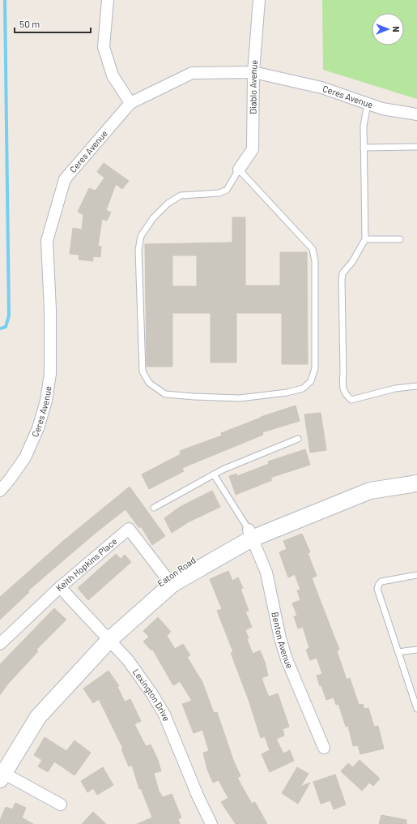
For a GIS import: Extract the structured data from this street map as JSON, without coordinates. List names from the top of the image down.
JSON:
{
  "streets": {
    "street": [
      "Diablo Avenue",
      "Ceres Avenue",
      "Keith Hopkins Place",
      "Eaton Road",
      "Benton Avenue",
      "Lexington Drive"
    ]
  },
  "crossings": [
    ["Diablo Avenue", "Ceres Avenue"],
    ["Keith Hopkins Place", "Eaton Road"],
    ["Keith Hopkins Place", "Lexington Drive"],
    ["Eaton Road", "Benton Avenue"],
    ["Eaton Road", "Lexington Drive"]
  ],
  "scale_bar": "50 m",
  "north": "right"
}
